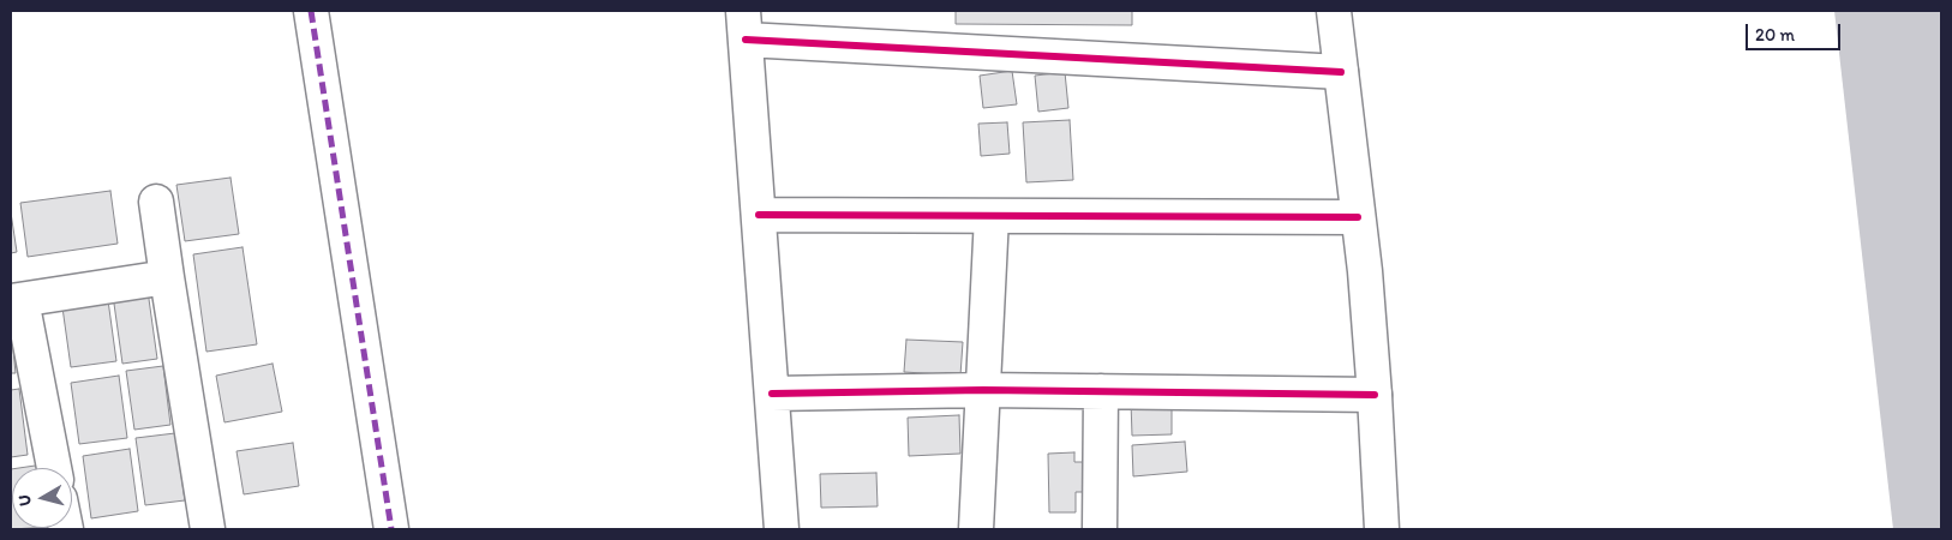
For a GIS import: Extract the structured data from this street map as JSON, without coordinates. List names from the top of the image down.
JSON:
{
  "scale_bar": "20 m",
  "north": "left"
}
